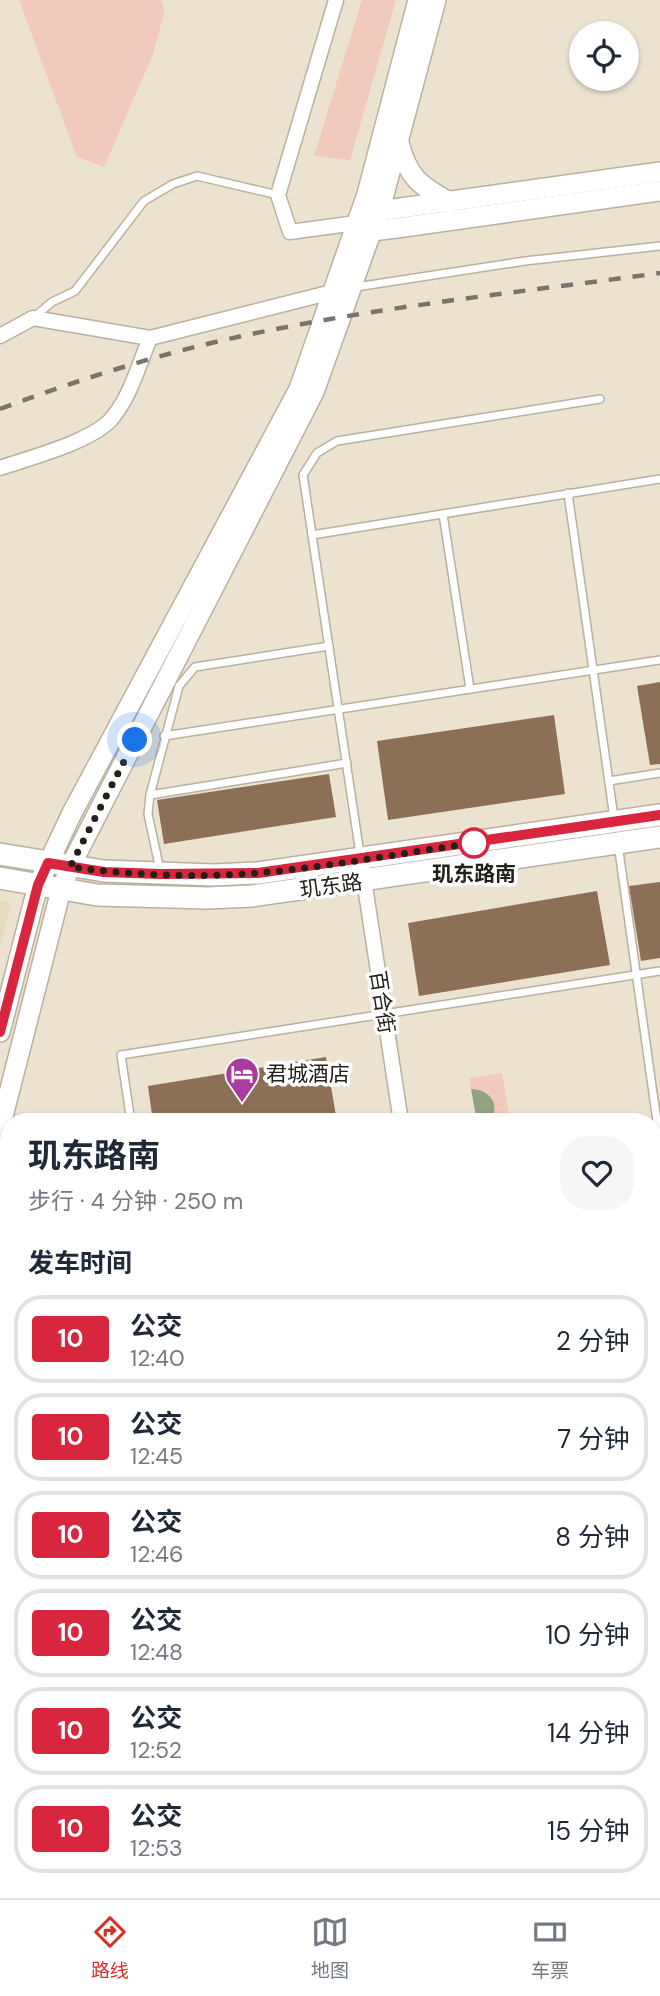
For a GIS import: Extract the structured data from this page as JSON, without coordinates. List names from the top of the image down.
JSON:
{
  "streets": {
    "main road": ["玑东路"],
    "street": ["百合街"]
  },
  "crossings": [
    ["玑东路", "百合街"]
  ],
  "places": {
    "other": ["玑东路南"],
    "hotel": ["君城酒店"]
  },
  "lines": ["bus line 10"],
  "page": {
    "heading": [
      ["玑东路南", "步行 · 4 分钟 · 250 m"],
      "发车时间"
    ],
    "list": [
      {
        "mark": "10",
        "name": "公交",
        "note": "12:40",
        "value": "2 分钟"
      },
      {
        "mark": "10",
        "name": "公交",
        "note": "12:45",
        "value": "7 分钟"
      },
      {
        "mark": "10",
        "name": "公交",
        "note": "12:46",
        "value": "8 分钟"
      },
      {
        "mark": "10",
        "name": "公交",
        "note": "12:48",
        "value": "10 分钟"
      },
      {
        "mark": "10",
        "name": "公交",
        "note": "12:52",
        "value": "14 分钟"
      },
      {
        "mark": "10",
        "name": "公交",
        "note": "12:53",
        "value": "15 分钟"
      }
    ],
    "tabs": ["路线", "地图", "车票"]
  }
}
